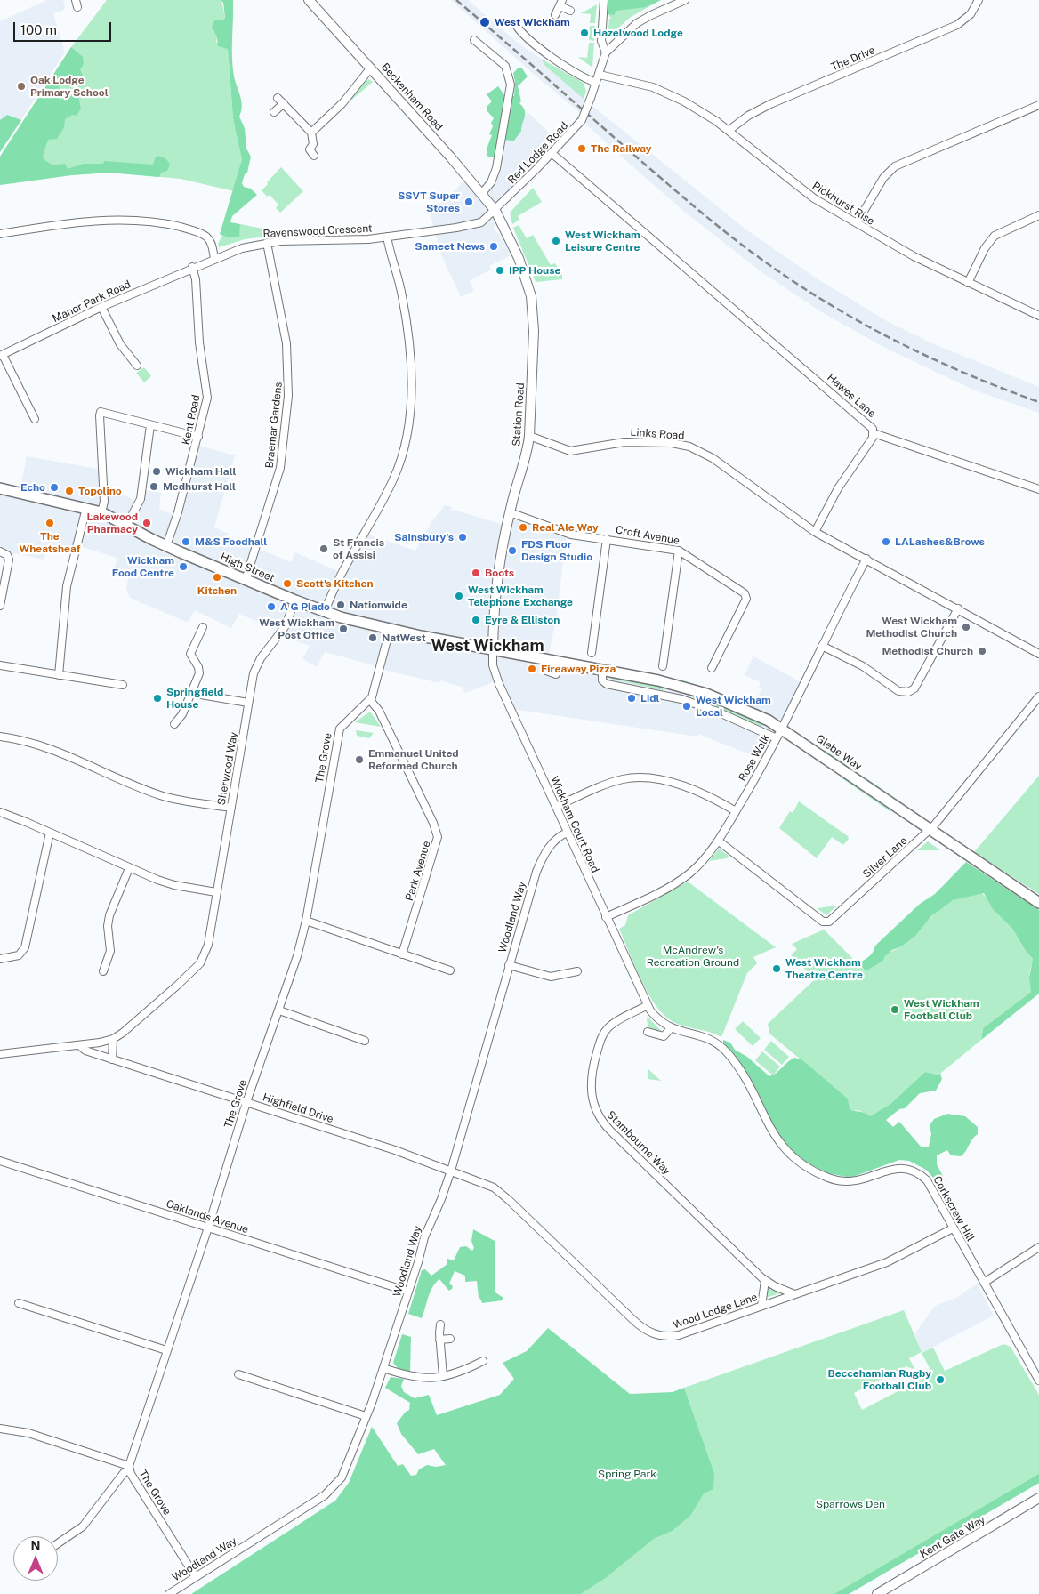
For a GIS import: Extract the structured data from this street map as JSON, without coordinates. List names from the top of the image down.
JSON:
{
  "streets": {
    "highway": ["High Street", "Glebe Way"],
    "main road": ["Beckenham Road", "Station Road", "Kent Gate Way"],
    "street": [
      "The Drive",
      "Red Lodge Road",
      "Pickhurst Rise",
      "Ravenswood Crescent",
      "Manor Park Road",
      "Hawes Lane",
      "Kent Road",
      "Braemar Gardens",
      "Links Road",
      "Croft Avenue",
      "The Grove",
      "Rose Walk",
      "Sherwood Way",
      "Wickham Court Road",
      "Silver Lane",
      "Park Avenue",
      "Woodland Way",
      "Highfield Drive",
      "Stambourne Way",
      "Corkscrew Hill",
      "Oaklands Avenue",
      "Wood Lodge Lane"
    ]
  },
  "crossings": [
    ["The Drive", "Pickhurst Rise"],
    ["Beckenham Road", "Red Lodge Road"],
    ["Beckenham Road", "Ravenswood Crescent"],
    ["Beckenham Road", "Station Road"],
    ["Red Lodge Road", "Pickhurst Rise"],
    ["Red Lodge Road", "Ravenswood Crescent"],
    ["Red Lodge Road", "Hawes Lane"],
    ["Red Lodge Road", "Station Road"],
    ["Ravenswood Crescent", "Manor Park Road"],
    ["Ravenswood Crescent", "Station Road"],
    ["Ravenswood Crescent", "Kent Road"],
    ["Ravenswood Crescent", "Braemar Gardens"],
    ["Manor Park Road", "Kent Road"],
    ["Hawes Lane", "Links Road"],
    ["Station Road", "Links Road"],
    ["Station Road", "Croft Avenue"],
    ["Station Road", "High Street"],
    ["Station Road", "Glebe Way"],
    ["Station Road", "Wickham Court Road"],
    ["Kent Road", "High Street"],
    ["Braemar Gardens", "High Street"],
    ["High Street", "Glebe Way"],
    ["High Street", "Sherwood Way"],
    ["High Street", "Wickham Court Road"],
    ["Glebe Way", "Rose Walk"],
    ["Glebe Way", "Wickham Court Road"],
    ["Glebe Way", "Silver Lane"],
    ["The Grove", "Park Avenue"],
    ["The Grove", "Woodland Way"],
    ["The Grove", "Highfield Drive"],
    ["The Grove", "Oaklands Avenue"],
    ["Rose Walk", "Wickham Court Road"],
    ["Rose Walk", "Silver Lane"],
    ["Wickham Court Road", "Woodland Way"],
    ["Wickham Court Road", "Stambourne Way"],
    ["Wickham Court Road", "Corkscrew Hill"],
    ["Woodland Way", "Highfield Drive"],
    ["Woodland Way", "Oaklands Avenue"],
    ["Woodland Way", "Wood Lodge Lane"],
    ["Highfield Drive", "Wood Lodge Lane"],
    ["Stambourne Way", "Corkscrew Hill"],
    ["Stambourne Way", "Wood Lodge Lane"],
    ["Corkscrew Hill", "Wood Lodge Lane"]
  ],
  "districts": ["West Wickham"],
  "parks": ["McAndrew's Recreation Ground", "Spring Park", "Sparrows Den"],
  "places": [
    "West Wickham",
    "Hazelwood Lodge",
    "Oak Lodge Primary School",
    "The Railway",
    "SSVT Super Stores",
    "West Wickham Leisure Centre",
    "Sameet News",
    "IPP House",
    "Wickham Hall",
    "Medhurst Hall",
    "Echo",
    "Topolino",
    "The Wheatsheaf",
    "Lakewood Pharmacy",
    "Real Ale Way",
    "Sainsbury's",
    "M&S Foodhall",
    "LALashes&Brows",
    "St Francis of Assisi",
    "FDS Floor Design Studio",
    "Wickham Food Centre",
    "Boots",
    "Kitchen",
    "Scott's Kitchen",
    "West Wickham Telephone Exchange",
    "Nationwide",
    "A G Plado",
    "Eyre & Elliston",
    "West Wickham Methodist Church",
    "West Wickham Post Office",
    "NatWest",
    "Methodist Church",
    "Fireaway Pizza",
    "Springfield House",
    "Lidl",
    "West Wickham Local",
    "Emmanuel United Reformed Church",
    "West Wickham Theatre Centre",
    "West Wickham Football Club",
    "Beccehamian Rugby Football Club"
  ],
  "scale_bar": "100 m",
  "north": "top"
}
